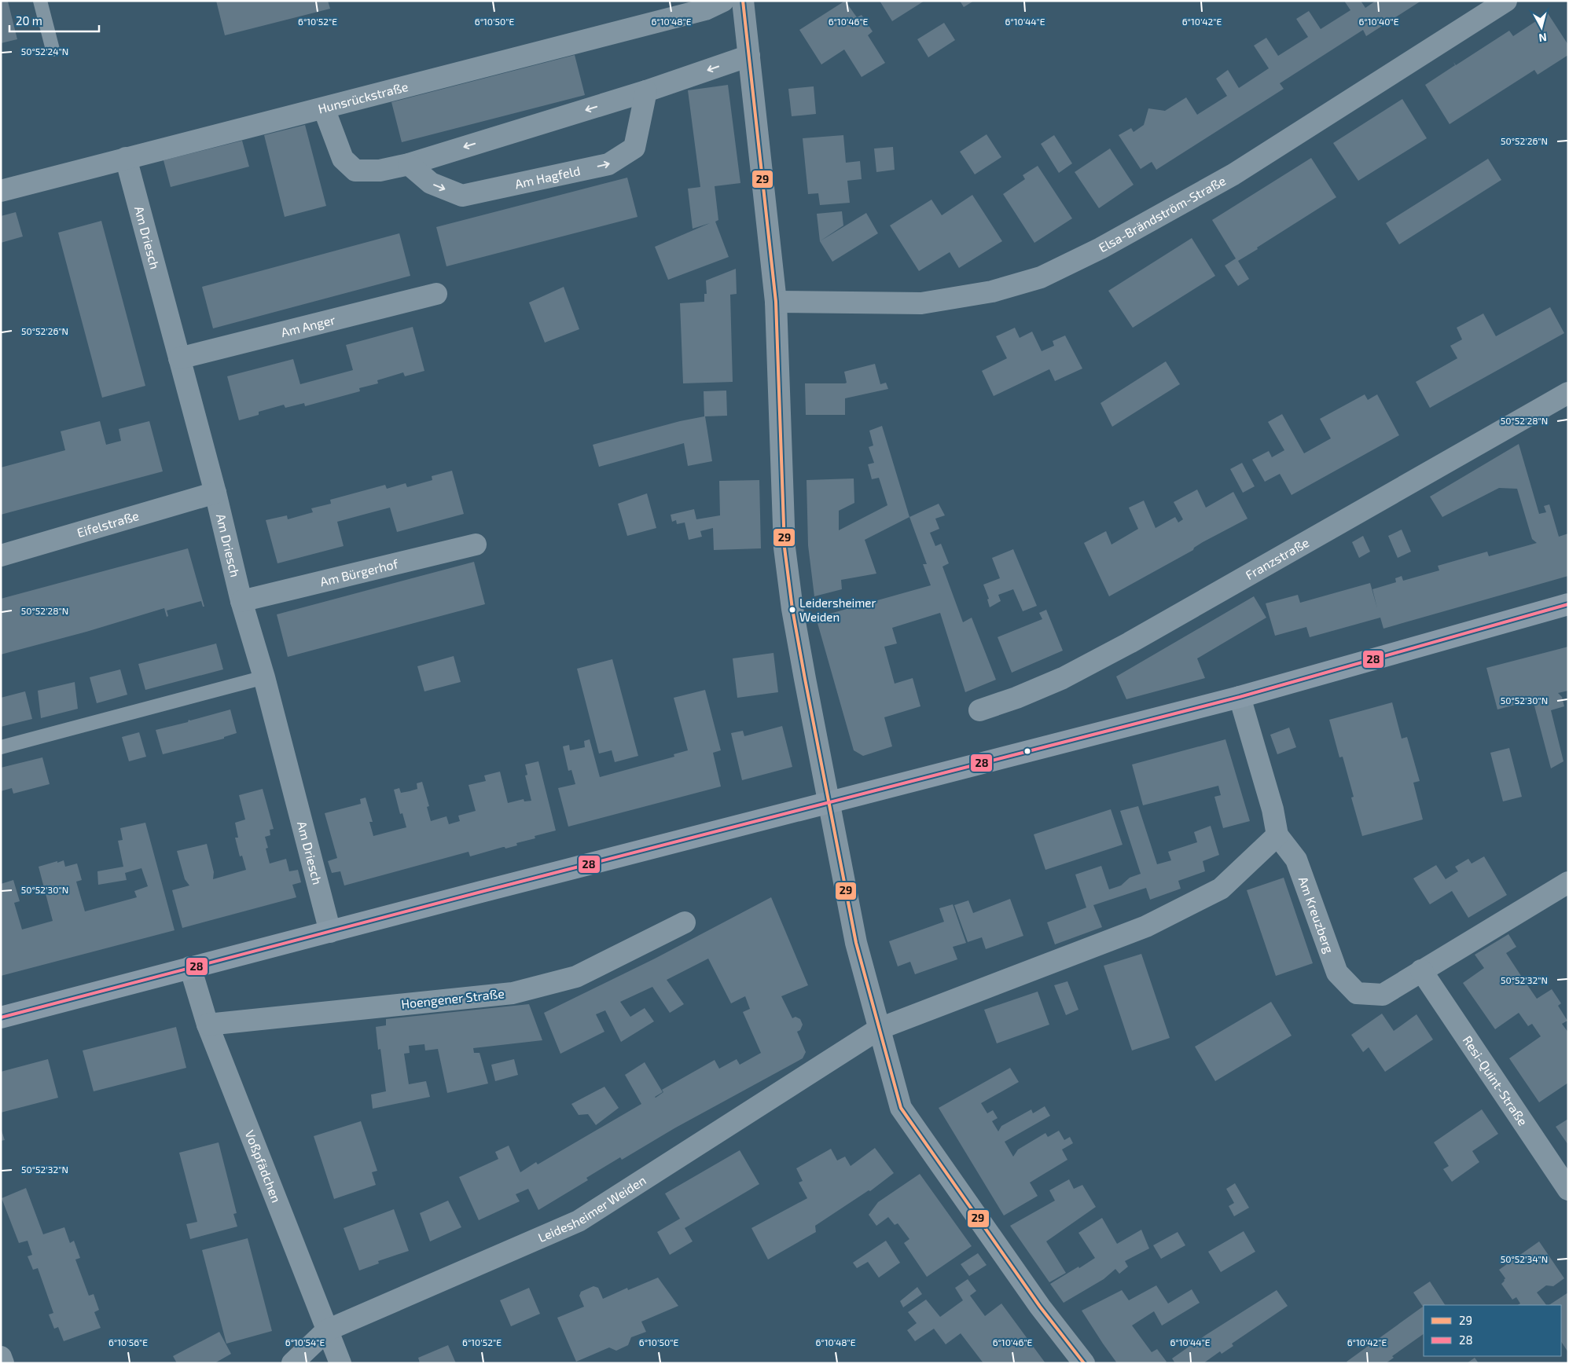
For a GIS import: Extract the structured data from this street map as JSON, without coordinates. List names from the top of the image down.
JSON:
{
  "streets": {
    "street": [
      "Hunsrückstraße",
      "Am Hagfeld",
      "Elsa-Brändström-Straße",
      "Am Driesch",
      "Am Anger",
      "Eifelstraße",
      "Franzstraße",
      "Am Bürgerhof",
      "Am Kreuzberg",
      "Hoengener Straße",
      "Resi-Quint-Straße",
      "Voßpfädchen",
      "Leidesheimer Weiden"
    ]
  },
  "crossings": [
    ["Hunsrückstraße", "Am Driesch"],
    ["Am Driesch", "Am Anger"],
    ["Am Driesch", "Eifelstraße"],
    ["Am Driesch", "Am Bürgerhof"],
    ["Am Kreuzberg", "Resi-Quint-Straße"],
    ["Hoengener Straße", "Voßpfädchen"],
    ["Voßpfädchen", "Leidesheimer Weiden"]
  ],
  "places": ["Leidersheimer Weiden"],
  "lines": ["transit line 29", "transit line 28"],
  "legend": ["29", "28"],
  "scale_bar": "20 m",
  "north": "bottom",
  "coordinates": [
    "6°10'52\"E",
    "6°10'50\"E",
    "6°10'48\"E",
    "6°10'46\"E",
    "6°10'44\"E",
    "6°10'42\"E",
    "6°10'40\"E",
    "50°52'24\"N",
    "50°52'26\"N",
    "50°52'28\"N",
    "50°52'30\"N",
    "50°52'32\"N",
    "50°52'34\"N",
    "6°10'56\"E",
    "6°10'54\"E"
  ]
}
